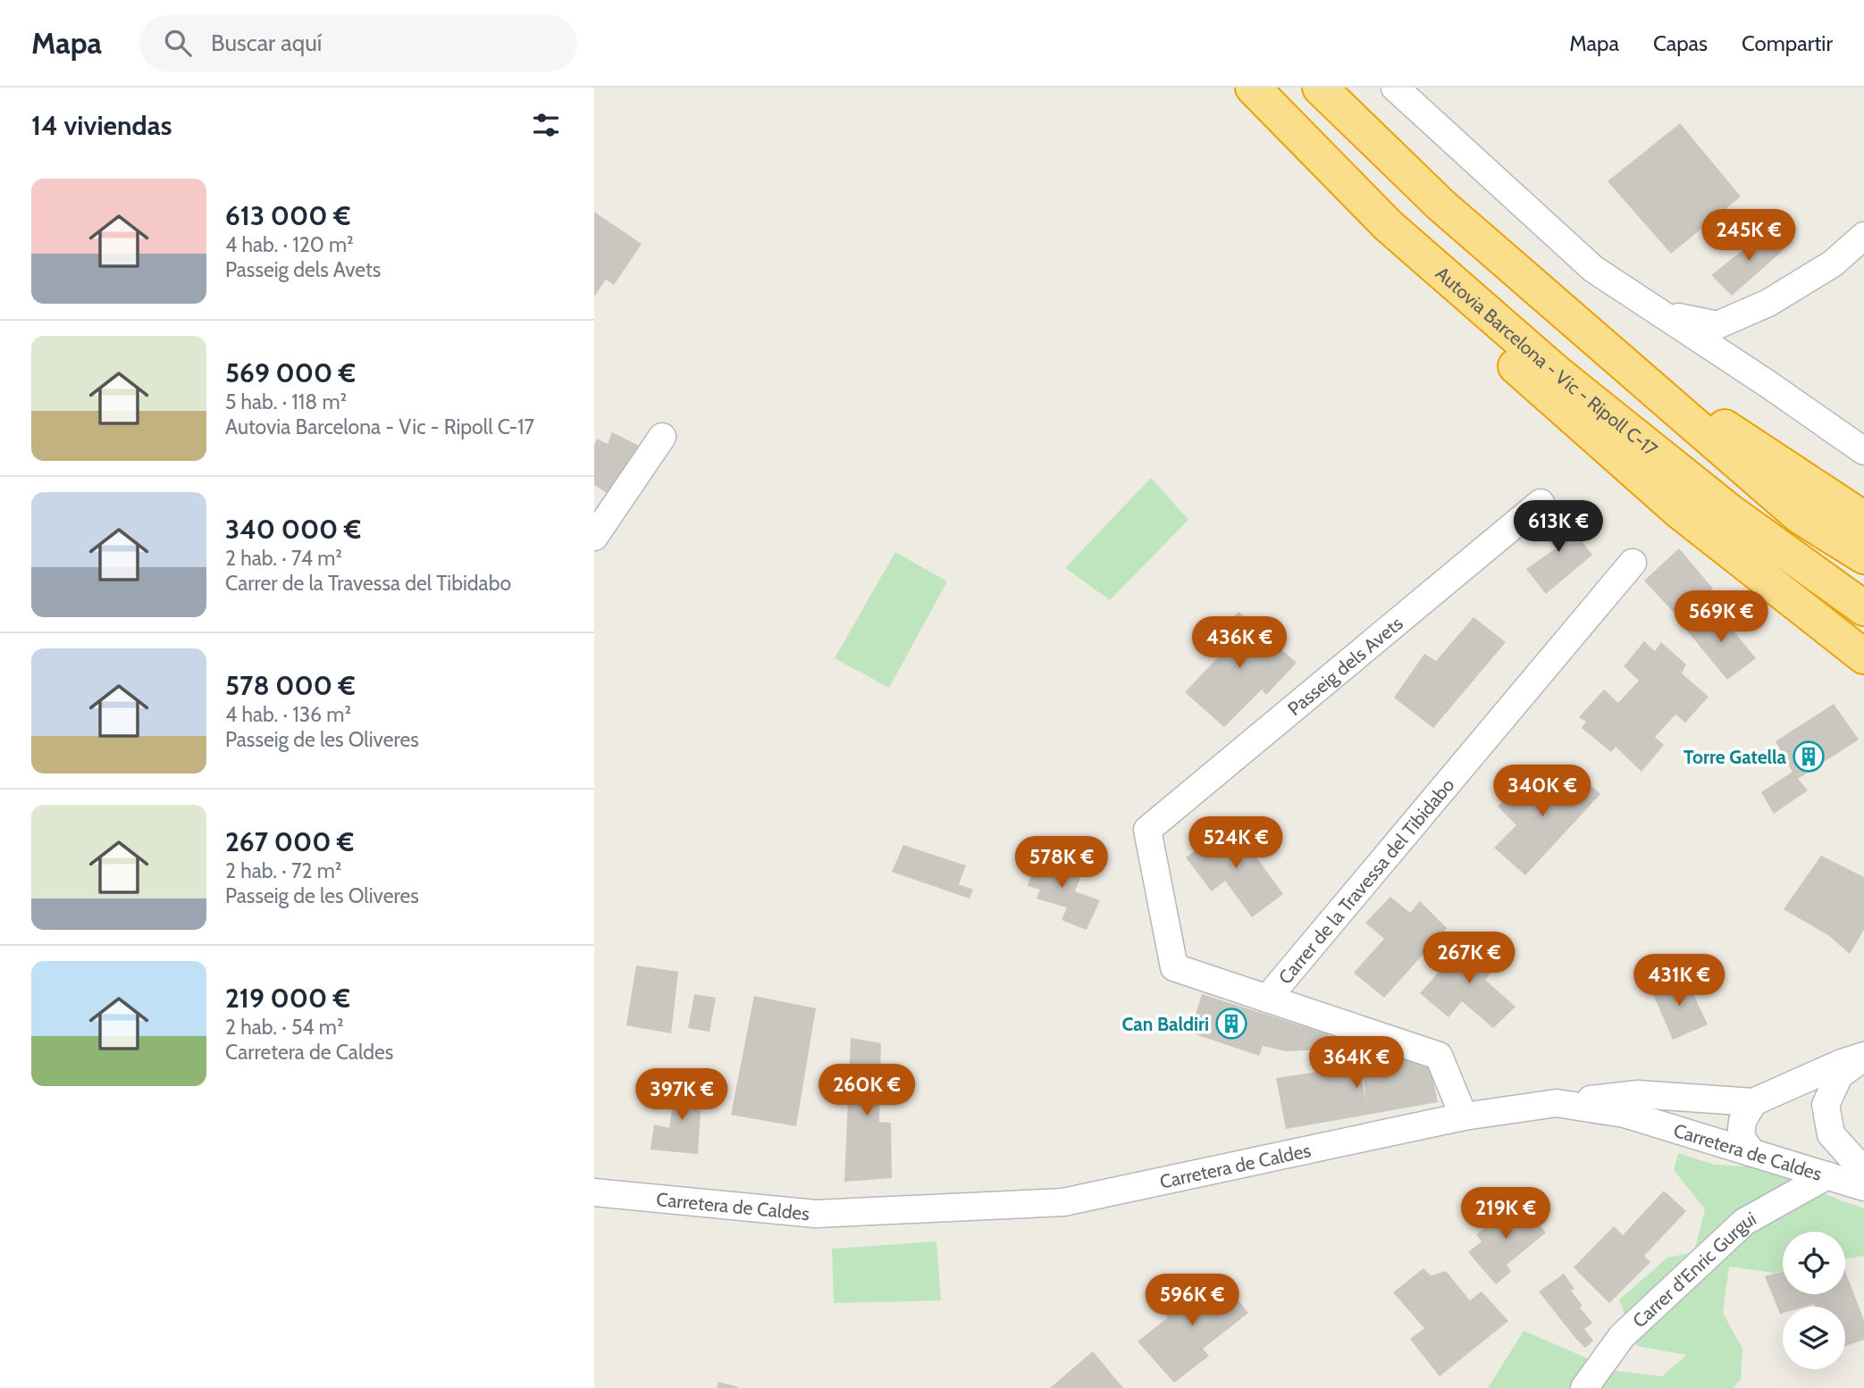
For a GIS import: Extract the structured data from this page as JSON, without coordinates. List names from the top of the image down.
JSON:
{
  "streets": {
    "highway": ["Autovia Barcelona - Vic - Ripoll C-17"],
    "street": [
      "Passeig dels Avets",
      "Carrer de la Travessa del Tibidabo",
      "Carretera de Caldes",
      "Carrer d'Enric Gurgui"
    ]
  },
  "crossings": [
    ["Passeig dels Avets", "Carrer de la Travessa del Tibidabo"],
    ["Carretera de Caldes", "Carrer d'Enric Gurgui"]
  ],
  "places": {
    "building": ["Torre Gatella", "Can Baldiri"]
  },
  "page": {
    "header": "Mapa",
    "search": "Buscar aquí",
    "nav": ["Mapa", "Capas", "Compartir"],
    "heading": "14 viviendas",
    "list": [
      {
        "name": "613 000 €",
        "note": "4 hab. · 120 m² · Passeig dels Avets"
      },
      {
        "name": "569 000 €",
        "note": "5 hab. · 118 m² · Autovia Barcelona - Vic - Ripoll C-17"
      },
      {
        "name": "340 000 €",
        "note": "2 hab. · 74 m² · Carrer de la Travessa del Tibidabo"
      },
      {
        "name": "578 000 €",
        "note": "4 hab. · 136 m² · Passeig de les Oliveres"
      },
      {
        "name": "267 000 €",
        "note": "2 hab. · 72 m² · Passeig de les Oliveres"
      },
      {
        "name": "219 000 €",
        "note": "2 hab. · 54 m² · Carretera de Caldes"
      }
    ],
    "price": [
      "245K €",
      "613K €",
      "569K €",
      "436K €",
      "340K €",
      "524K €",
      "578K €",
      "267K €",
      "431K €",
      "364K €",
      "260K €",
      "397K €",
      "219K €",
      "596K €"
    ]
  }
}
